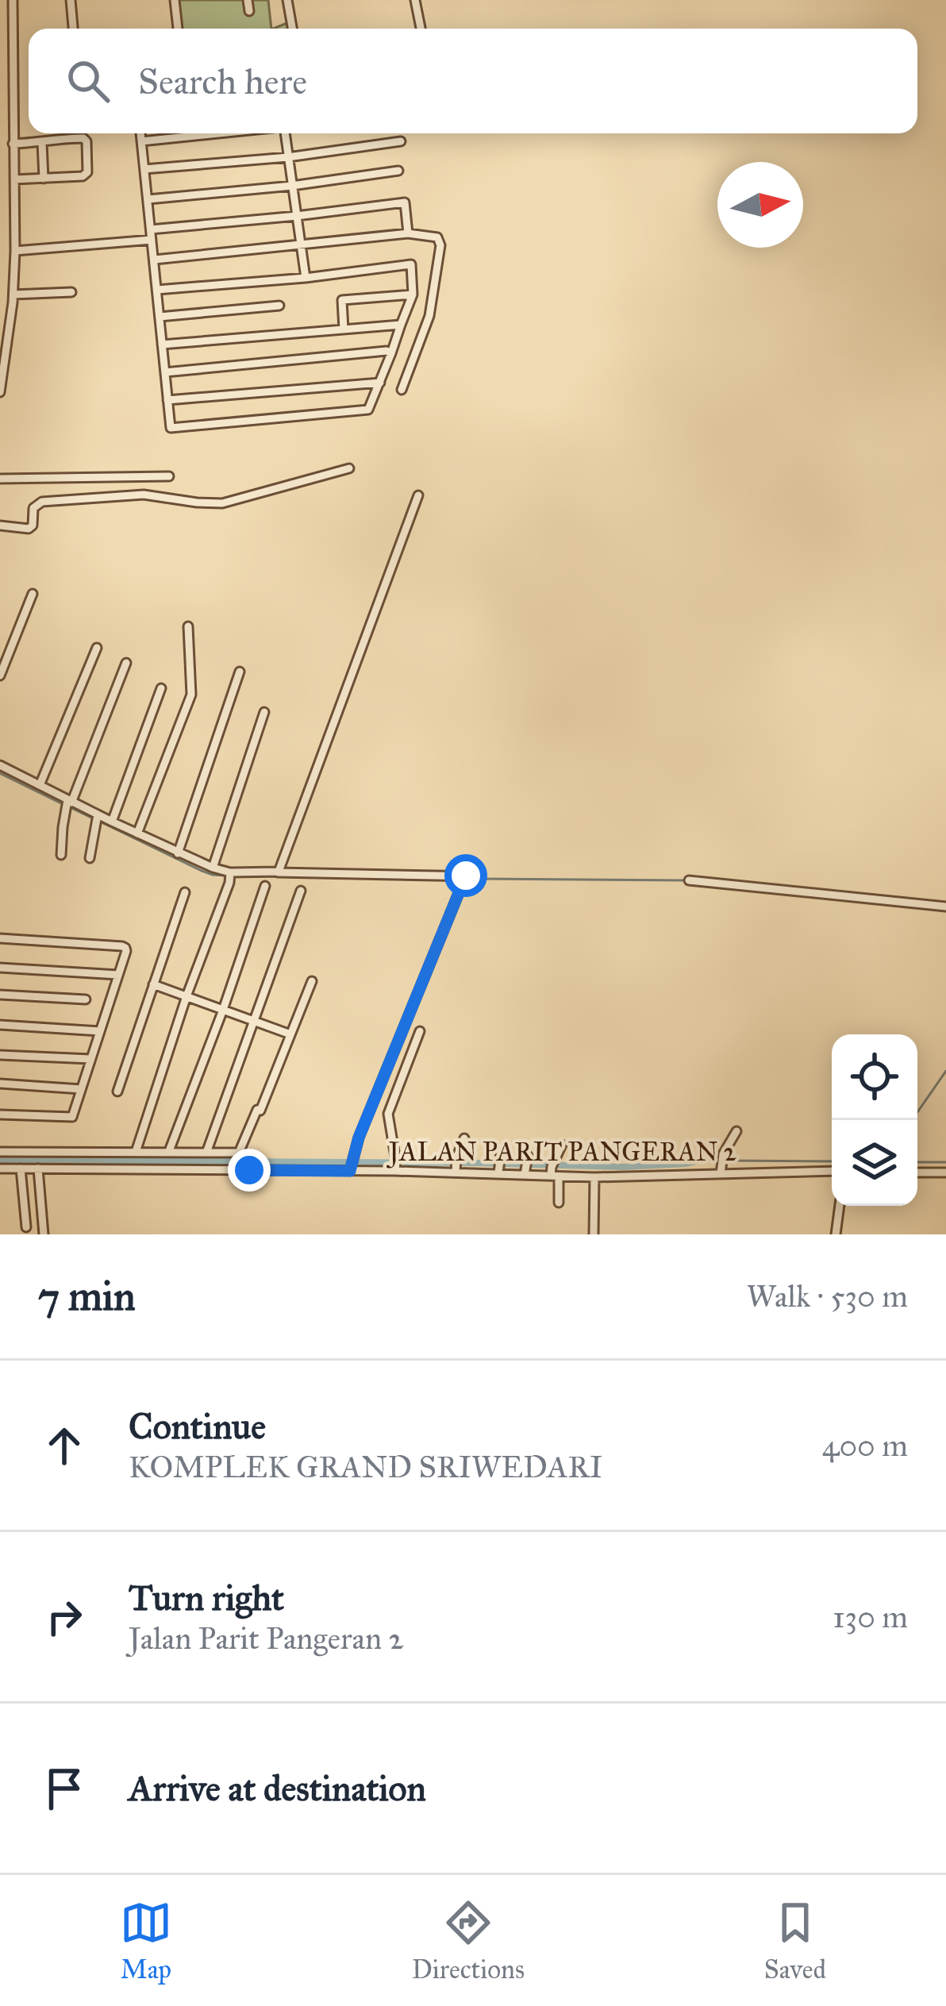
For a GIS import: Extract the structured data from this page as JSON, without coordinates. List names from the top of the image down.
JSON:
{
  "streets": {
    "street": ["JALAN PARIT PANGERAN 2"]
  },
  "north": "right",
  "page": {
    "search": "Search here",
    "heading": ["7 min", "Walk · 530 m"],
    "list": [
      ["Continue", "KOMPLEK GRAND SRIWEDARI", "400 m"],
      ["Turn right", "Jalan Parit Pangeran 2", "130 m"],
      "Arrive at destination"
    ],
    "nav": ["Map", "Directions", "Saved"]
  }
}
